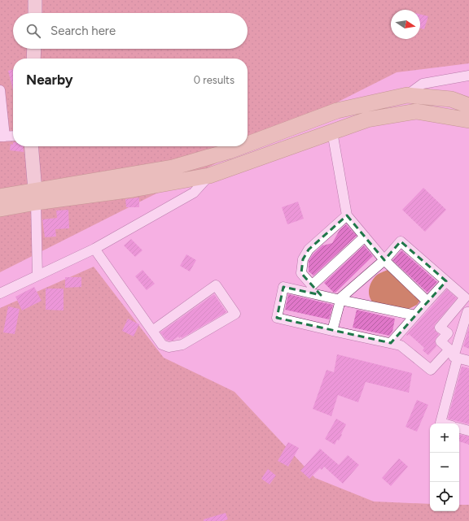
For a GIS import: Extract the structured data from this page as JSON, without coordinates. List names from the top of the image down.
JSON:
{
  "north": "right",
  "page": {
    "search": "Search here",
    "heading": ["Nearby", "0 results"],
    "map_buttons": ["+", "−"]
  }
}
